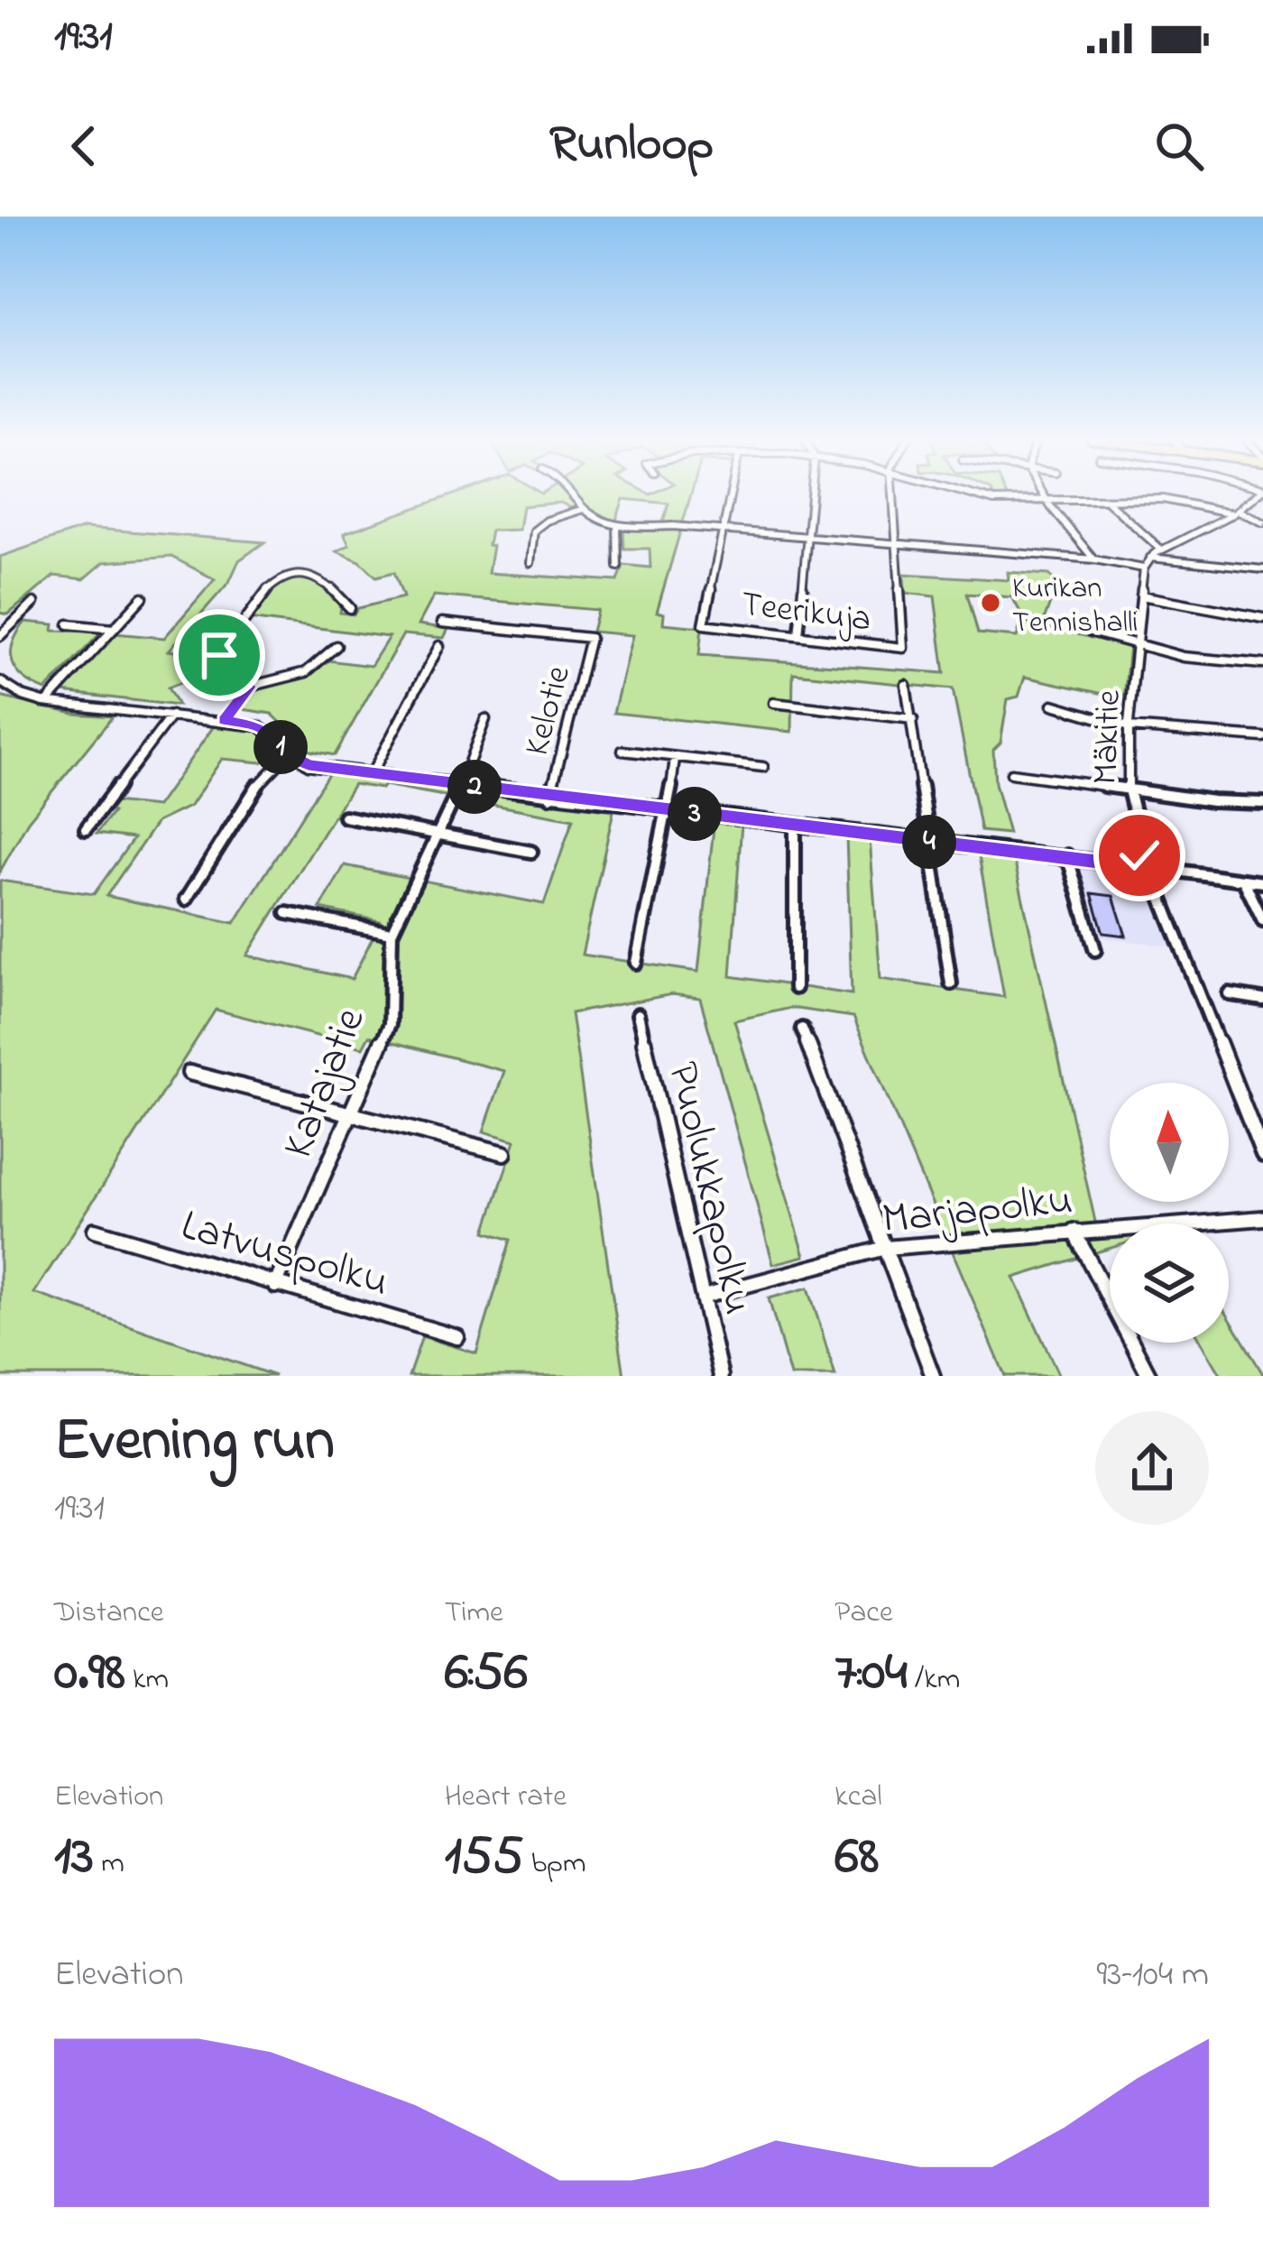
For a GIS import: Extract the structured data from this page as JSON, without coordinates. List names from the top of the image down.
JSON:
{
  "streets": {
    "street": [
      "Teerikuja",
      "Kelotie",
      "Mäkitie",
      "Katajatie",
      "Puolukkapolku",
      "Marjapolku",
      "Latvuspolku"
    ]
  },
  "crossings": [
    ["Katajatie", "Latvuspolku"],
    ["Puolukkapolku", "Marjapolku"]
  ],
  "places": ["Kurikan Tennishalli"],
  "north": "top",
  "page": {
    "status": "19:31",
    "header": "Runloop",
    "pins": [
      "1",
      "2",
      "3",
      "4"
    ],
    "heading": ["Evening run", "19:31"],
    "stats": [
      ["Distance", "0.98 km"],
      ["Time", "6:56"],
      ["Pace", "7:04 /km"],
      ["Elevation", "13 m"],
      ["Heart rate", "155 bpm"],
      ["kcal", "68"]
    ],
    "chart": ["Elevation", "93–104 m"]
  }
}
